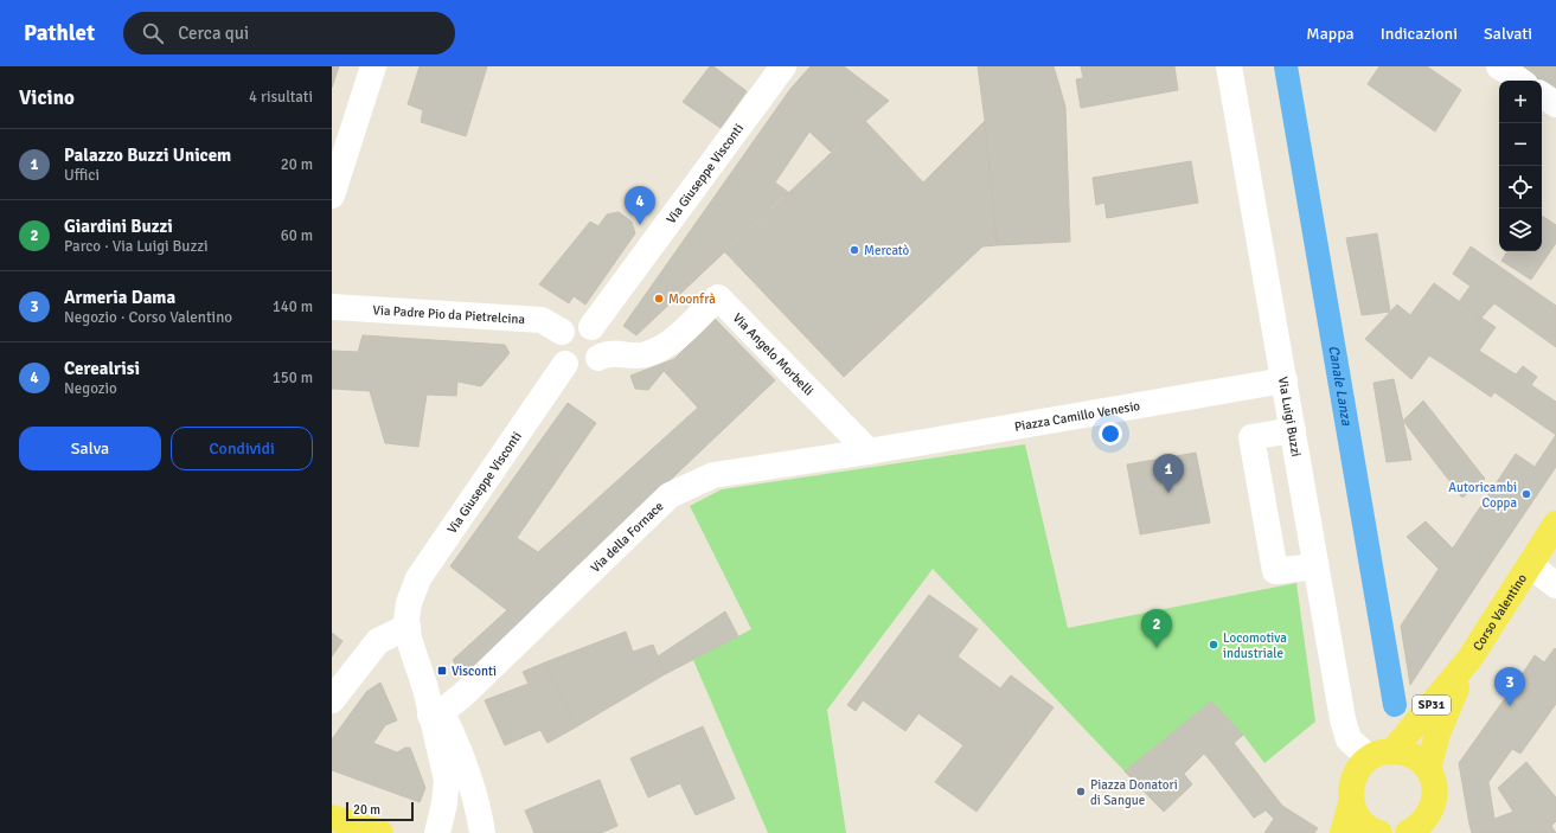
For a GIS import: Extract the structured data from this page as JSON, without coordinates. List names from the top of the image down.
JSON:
{
  "streets": {
    "main road": ["Corso Valentino", "SP31"],
    "street": [
      "Via Giuseppe Visconti",
      "Via Padre Pio da Pietrelcina",
      "Via Angelo Morbelli",
      "Piazza Camillo Venesio",
      "Via Luigi Buzzi",
      "Via della Fornace"
    ]
  },
  "crossings": [
    ["Via Giuseppe Visconti", "Via Padre Pio da Pietrelcina"],
    ["Via Giuseppe Visconti", "Via Angelo Morbelli"],
    ["Via Giuseppe Visconti", "Via della Fornace"],
    ["Via Padre Pio da Pietrelcina", "Via Angelo Morbelli"],
    ["Via Angelo Morbelli", "Piazza Camillo Venesio"],
    ["Via Angelo Morbelli", "Via della Fornace"],
    ["Piazza Camillo Venesio", "Via Luigi Buzzi"],
    ["Piazza Camillo Venesio", "Via della Fornace"],
    ["Via Luigi Buzzi", "Corso Valentino"]
  ],
  "water": ["Canale Lanza"],
  "places": {
    "other": [
      "Mercatò",
      "Moonfrà",
      "Autoricambi Coppa",
      "Locomotiva industriale",
      "Piazza Donatori di Sangue"
    ],
    "transit": ["Visconti"]
  },
  "scale_bar": "20 m",
  "page": {
    "header": "Pathlet",
    "search": "Cerca qui",
    "nav": ["Mappa", "Indicazioni", "Salvati"],
    "heading": ["Vicino", "4 risultati"],
    "map_buttons": ["+", "−"],
    "list": [
      {
        "mark": "1",
        "name": "Palazzo Buzzi Unicem",
        "note": "Uffici",
        "value": "20 m"
      },
      {
        "mark": "2",
        "name": "Giardini Buzzi",
        "note": "Parco · Via Luigi Buzzi",
        "value": "60 m"
      },
      {
        "mark": "3",
        "name": "Armeria Dama",
        "note": "Negozio · Corso Valentino",
        "value": "140 m"
      },
      {
        "mark": "4",
        "name": "Cerealrisi",
        "note": "Negozio",
        "value": "150 m"
      }
    ],
    "pins": [
      "4",
      "1",
      "2",
      "3"
    ],
    "buttons": ["Salva", "Condividi"],
    "scale": "20 m"
  }
}
